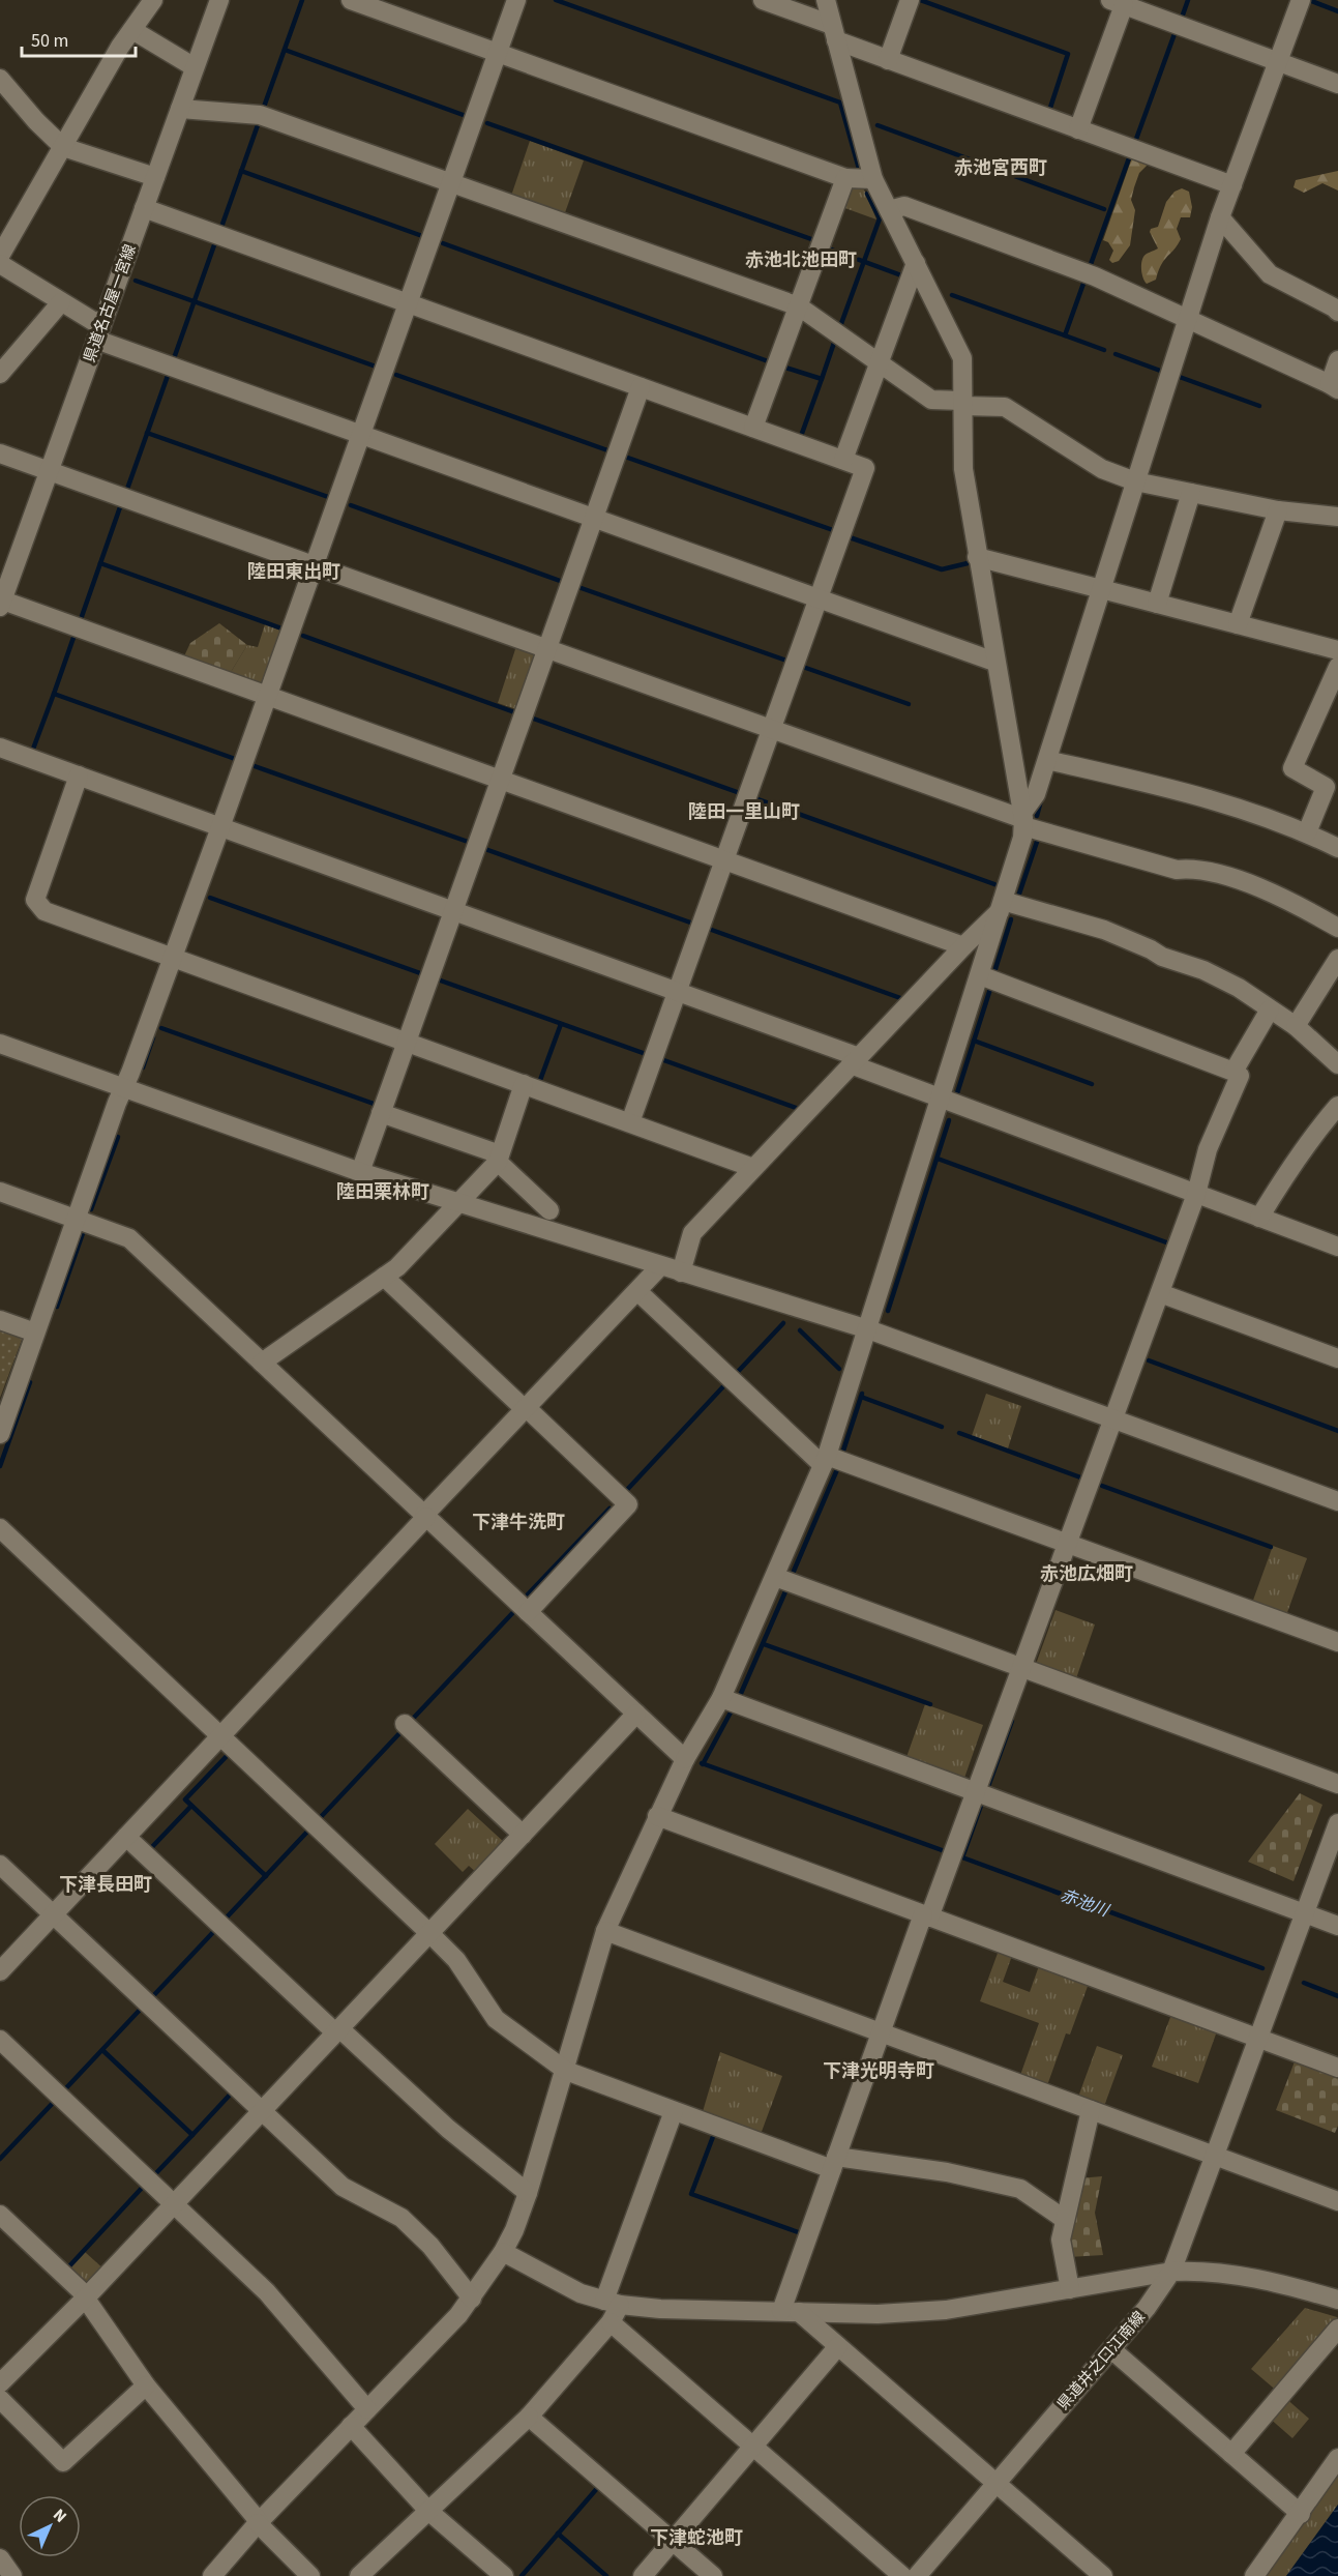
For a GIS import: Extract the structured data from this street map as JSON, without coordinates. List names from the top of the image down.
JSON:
{
  "streets": {
    "street": ["県道名古屋一宮線", "県道井之口江南線"]
  },
  "districts": [
    "赤池宮西町",
    "赤池北池田町",
    "陸田東出町",
    "陸田一里山町",
    "陸田栗林町",
    "下津牛洗町",
    "赤池広畑町",
    "下津長田町",
    "下津光明寺町",
    "下津蛇池町"
  ],
  "water": ["赤池川"],
  "scale_bar": "50 m",
  "north": "top right"
}
